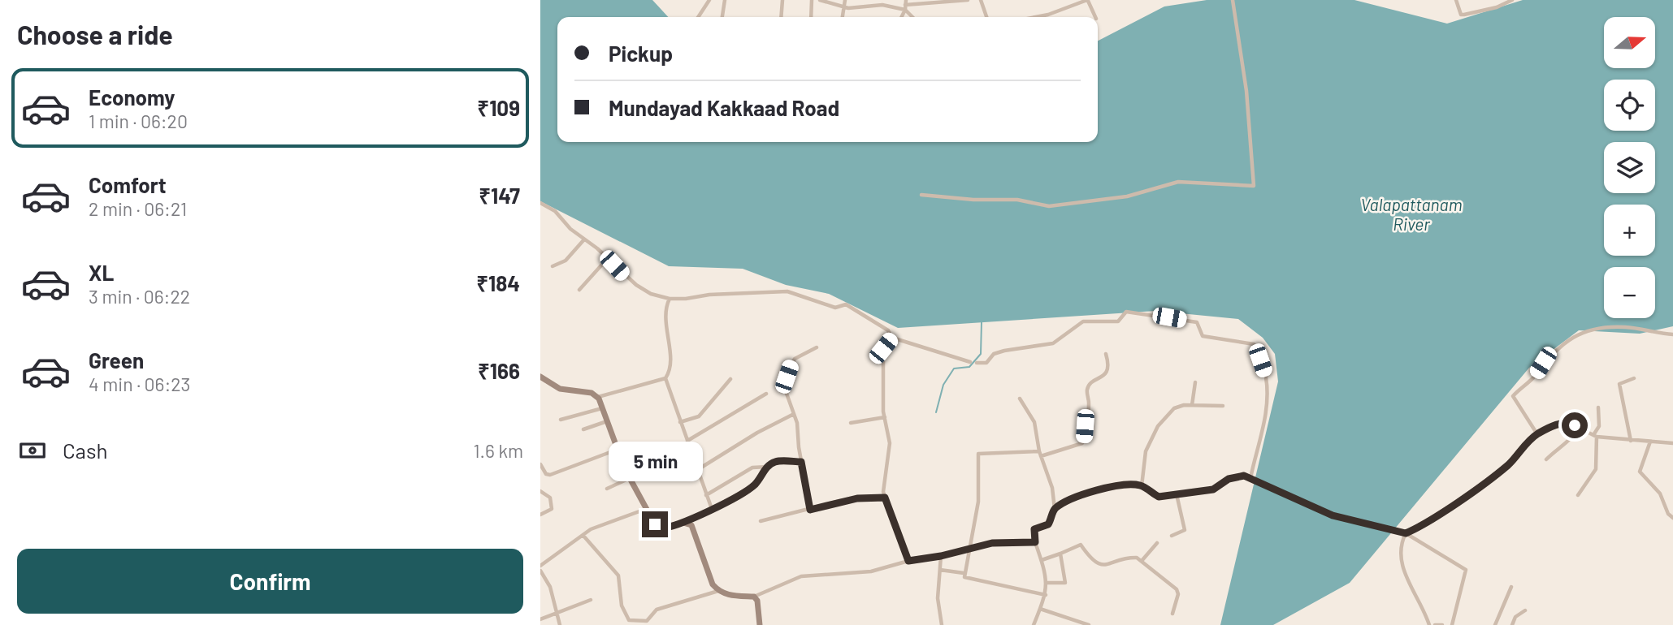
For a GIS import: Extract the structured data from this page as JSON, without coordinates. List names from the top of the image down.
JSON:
{
  "water": ["Valapattanam River"],
  "north": "right",
  "page": {
    "heading": "Choose a ride",
    "map_buttons": ["+", "−"],
    "banner": ["Pickup", "Mundayad Kakkaad Road"],
    "list": [
      {
        "name": "Economy",
        "note": "1 min · 06:20",
        "value": "₹109"
      },
      {
        "name": "Comfort",
        "note": "2 min · 06:21",
        "value": "₹147"
      },
      {
        "name": "XL",
        "note": "3 min · 06:22",
        "value": "₹184"
      },
      {
        "name": "Green",
        "note": "4 min · 06:23",
        "value": "₹166"
      }
    ],
    "pay": ["Cash", "1.6 km"],
    "bubble": "5 min",
    "buttons": "Confirm"
  }
}
